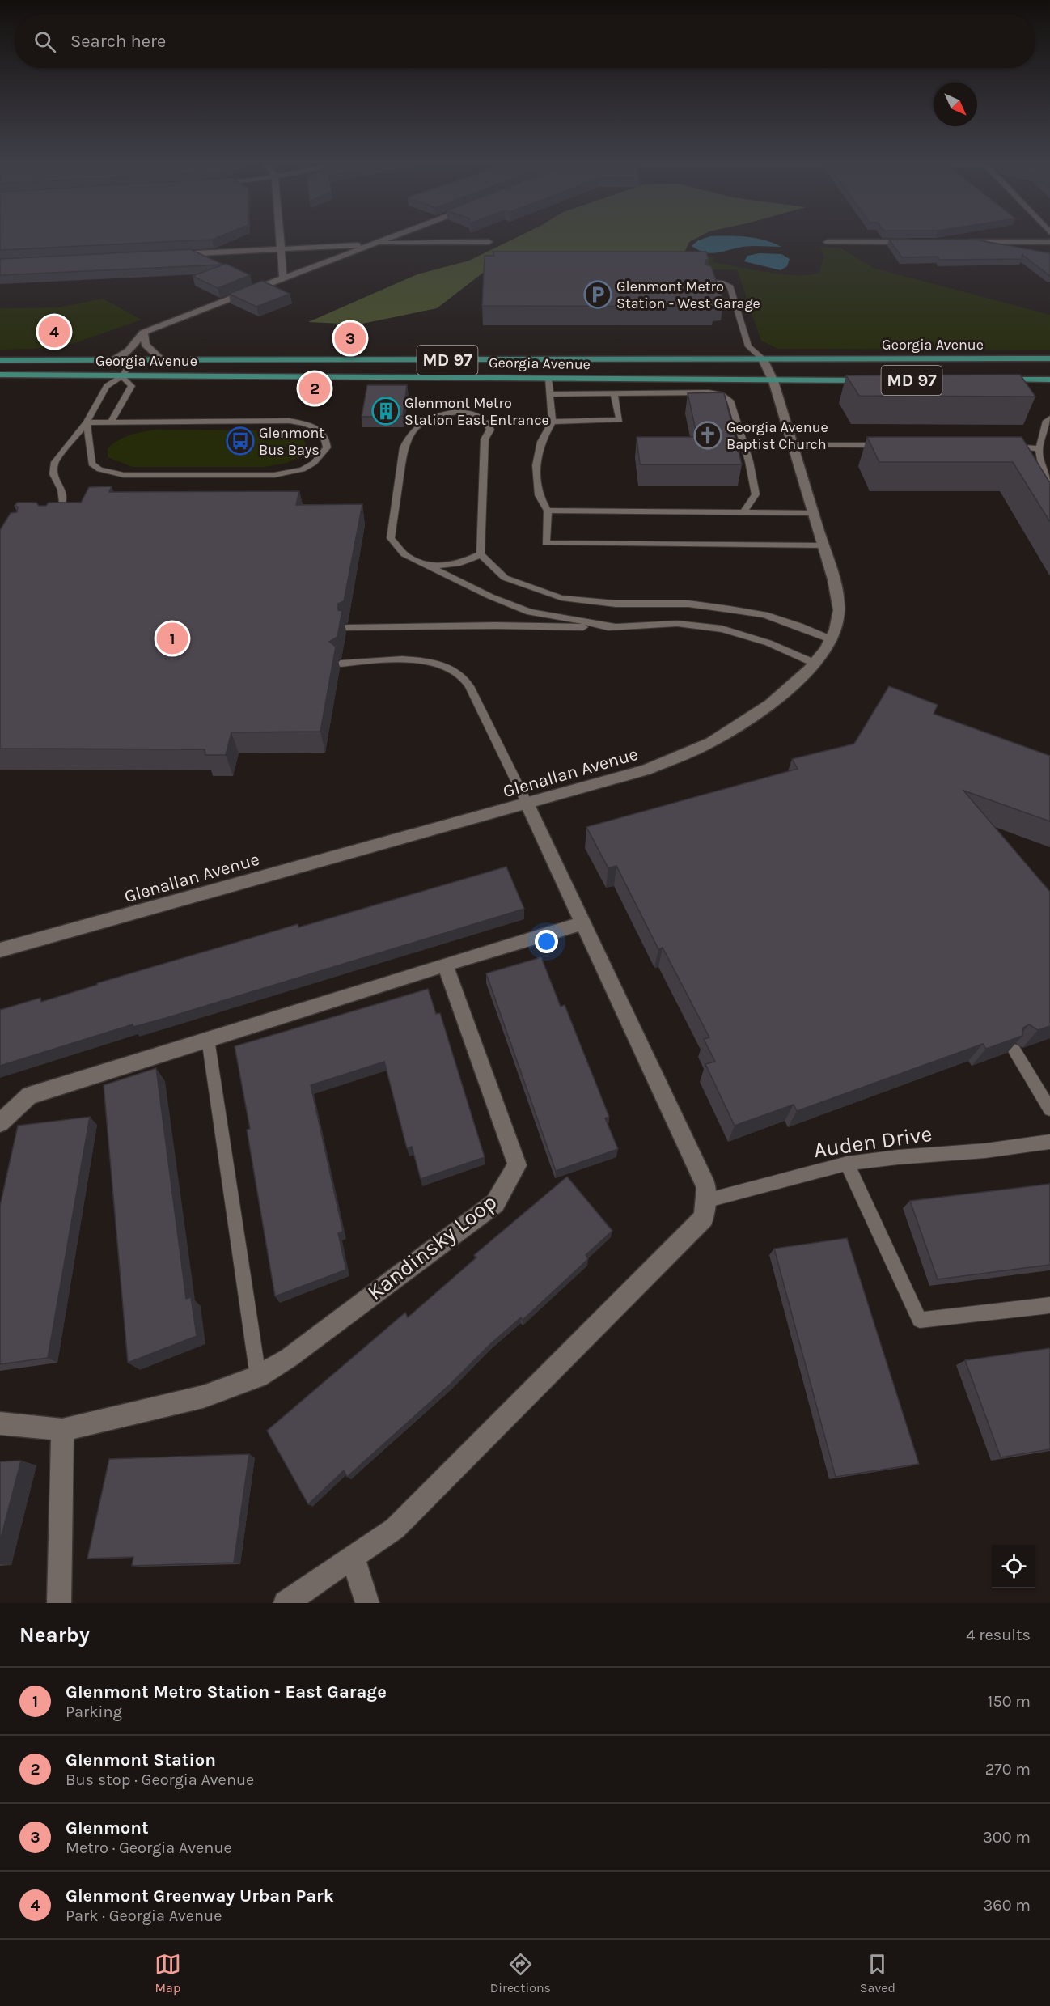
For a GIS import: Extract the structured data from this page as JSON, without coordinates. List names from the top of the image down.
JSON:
{
  "streets": {
    "main road": ["Georgia Avenue", "MD 97"],
    "street": ["Glenallan Avenue", "Kandinsky Loop"],
    "lane": ["Auden Drive"]
  },
  "crossings": [
    ["Georgia Avenue", "Glenallan Avenue"]
  ],
  "places": {
    "parking": ["Glenmont Metro Station - West Garage"],
    "building": ["Glenmont Metro Station East Entrance"],
    "church": ["Georgia Avenue Baptist Church"],
    "bus stop": ["Glenmont Bus Bays"]
  },
  "north": "bottom right",
  "page": {
    "search": "Search here",
    "pins": [
      "4",
      "3",
      "2",
      "1"
    ],
    "heading": ["Nearby", "4 results"],
    "list": [
      {
        "mark": "1",
        "name": "Glenmont Metro Station - East Garage",
        "note": "Parking",
        "value": "150 m"
      },
      {
        "mark": "2",
        "name": "Glenmont Station",
        "note": "Bus stop · Georgia Avenue",
        "value": "270 m"
      },
      {
        "mark": "3",
        "name": "Glenmont",
        "note": "Metro · Georgia Avenue",
        "value": "300 m"
      },
      {
        "mark": "4",
        "name": "Glenmont Greenway Urban Park",
        "note": "Park · Georgia Avenue",
        "value": "360 m"
      }
    ],
    "nav": ["Map", "Directions", "Saved"]
  }
}
